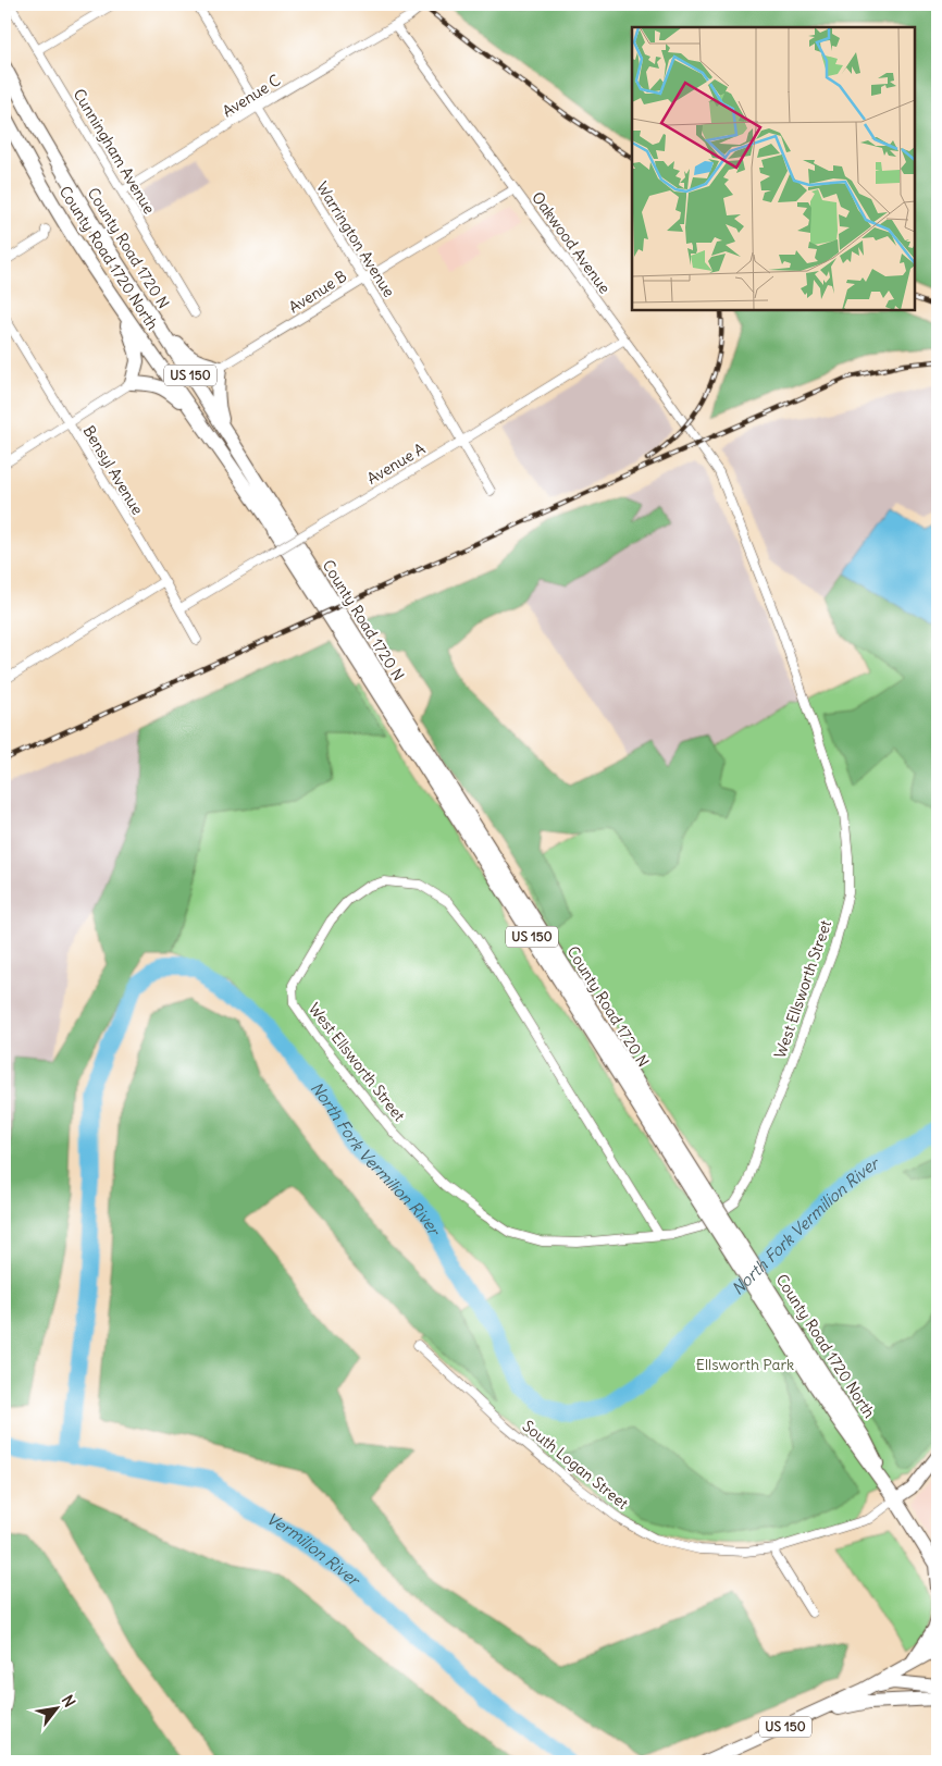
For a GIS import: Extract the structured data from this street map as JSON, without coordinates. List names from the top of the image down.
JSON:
{
  "streets": {
    "main road": ["County Road 1720 N", "County Road 1720 North", "US 150"],
    "street": [
      "Avenue C",
      "Cunningham Avenue",
      "Warrington Avenue",
      "Oakwood Avenue",
      "Avenue B",
      "Avenue A",
      "Bensyl Avenue",
      "West Ellsworth Street",
      "South Logan Street"
    ]
  },
  "crossings": [
    ["Avenue C", "Cunningham Avenue"],
    ["Avenue C", "Warrington Avenue"],
    ["Avenue C", "Oakwood Avenue"],
    ["Warrington Avenue", "Avenue B"],
    ["Warrington Avenue", "Avenue A"],
    ["Oakwood Avenue", "Avenue B"],
    ["Oakwood Avenue", "Avenue A"],
    ["Oakwood Avenue", "West Ellsworth Street"],
    ["County Road 1720 N", "County Road 1720 North"],
    ["County Road 1720 North", "South Logan Street"],
    ["Avenue A", "Bensyl Avenue"]
  ],
  "water": ["North Fork Vermilion River", "Vermilion River"],
  "parks": ["Ellsworth Park"],
  "north": "top right"
}
